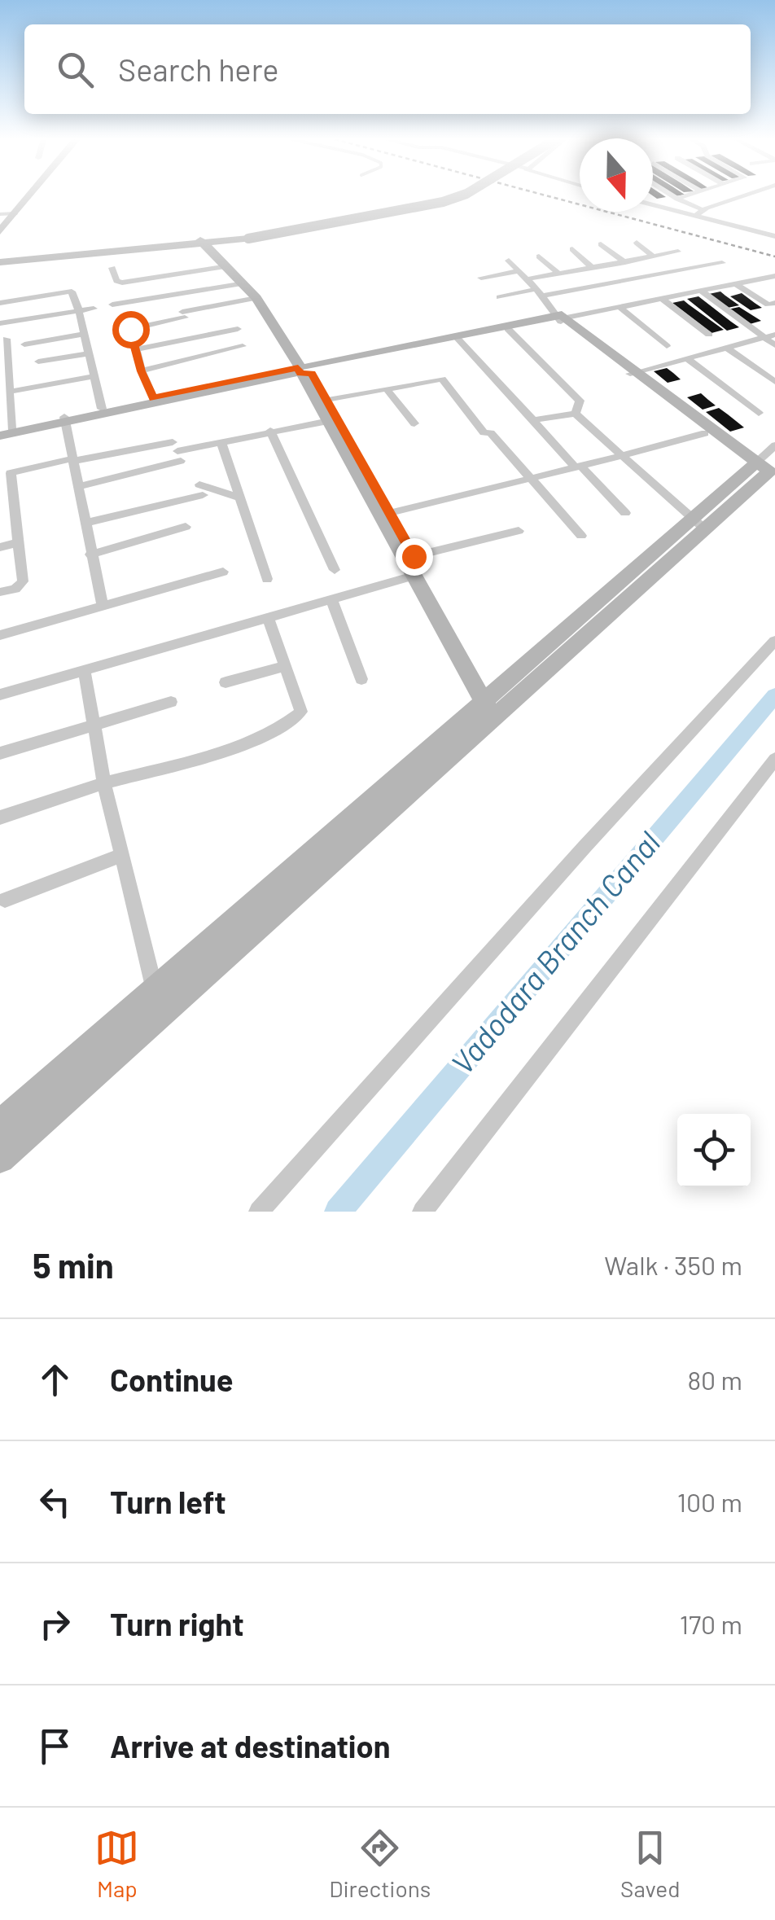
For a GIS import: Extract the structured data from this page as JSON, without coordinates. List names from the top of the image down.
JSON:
{
  "water": ["Vadodara Branch Canal"],
  "north": "bottom",
  "page": {
    "search": "Search here",
    "heading": ["5 min", "Walk · 350 m"],
    "list": [
      ["Continue", "80 m"],
      ["Turn left", "100 m"],
      ["Turn right", "170 m"],
      "Arrive at destination"
    ],
    "nav": ["Map", "Directions", "Saved"]
  }
}
